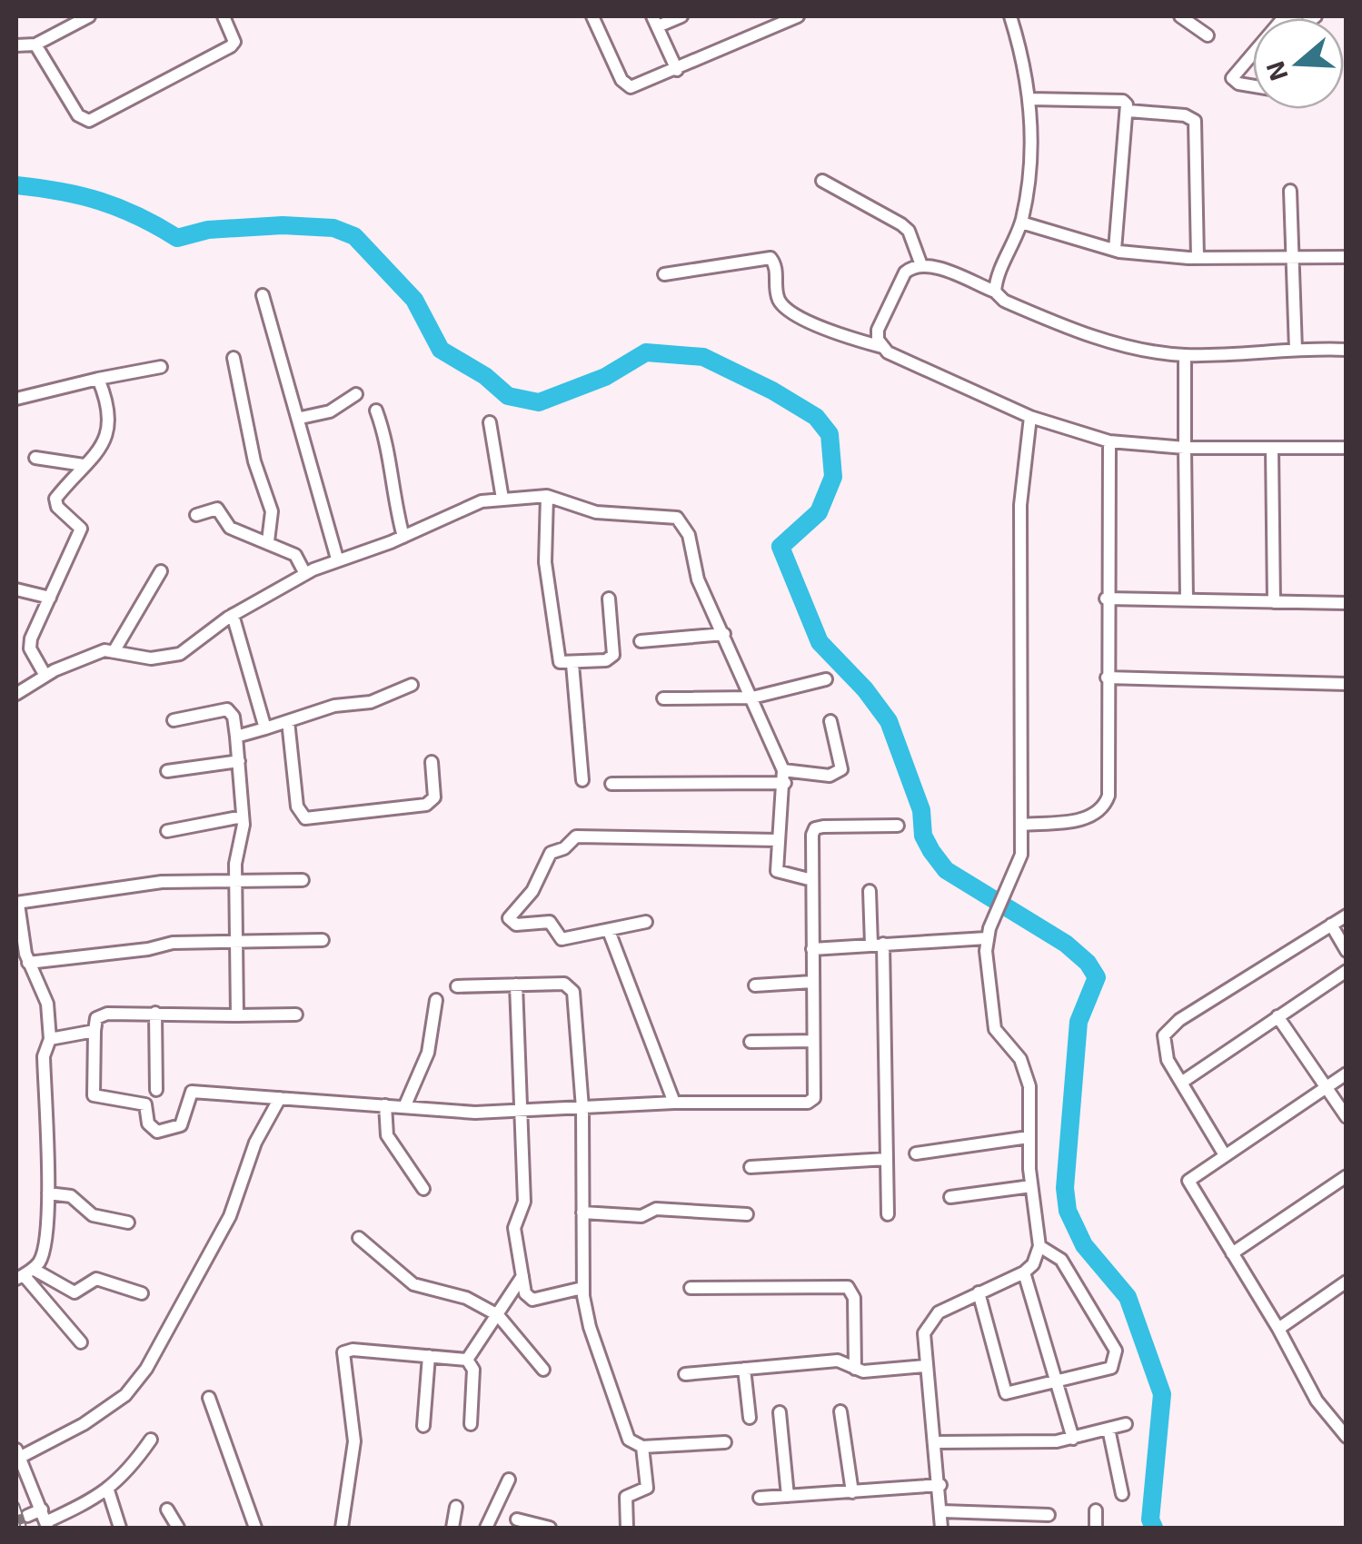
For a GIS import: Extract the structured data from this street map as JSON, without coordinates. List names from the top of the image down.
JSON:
{
  "north": "left"
}
